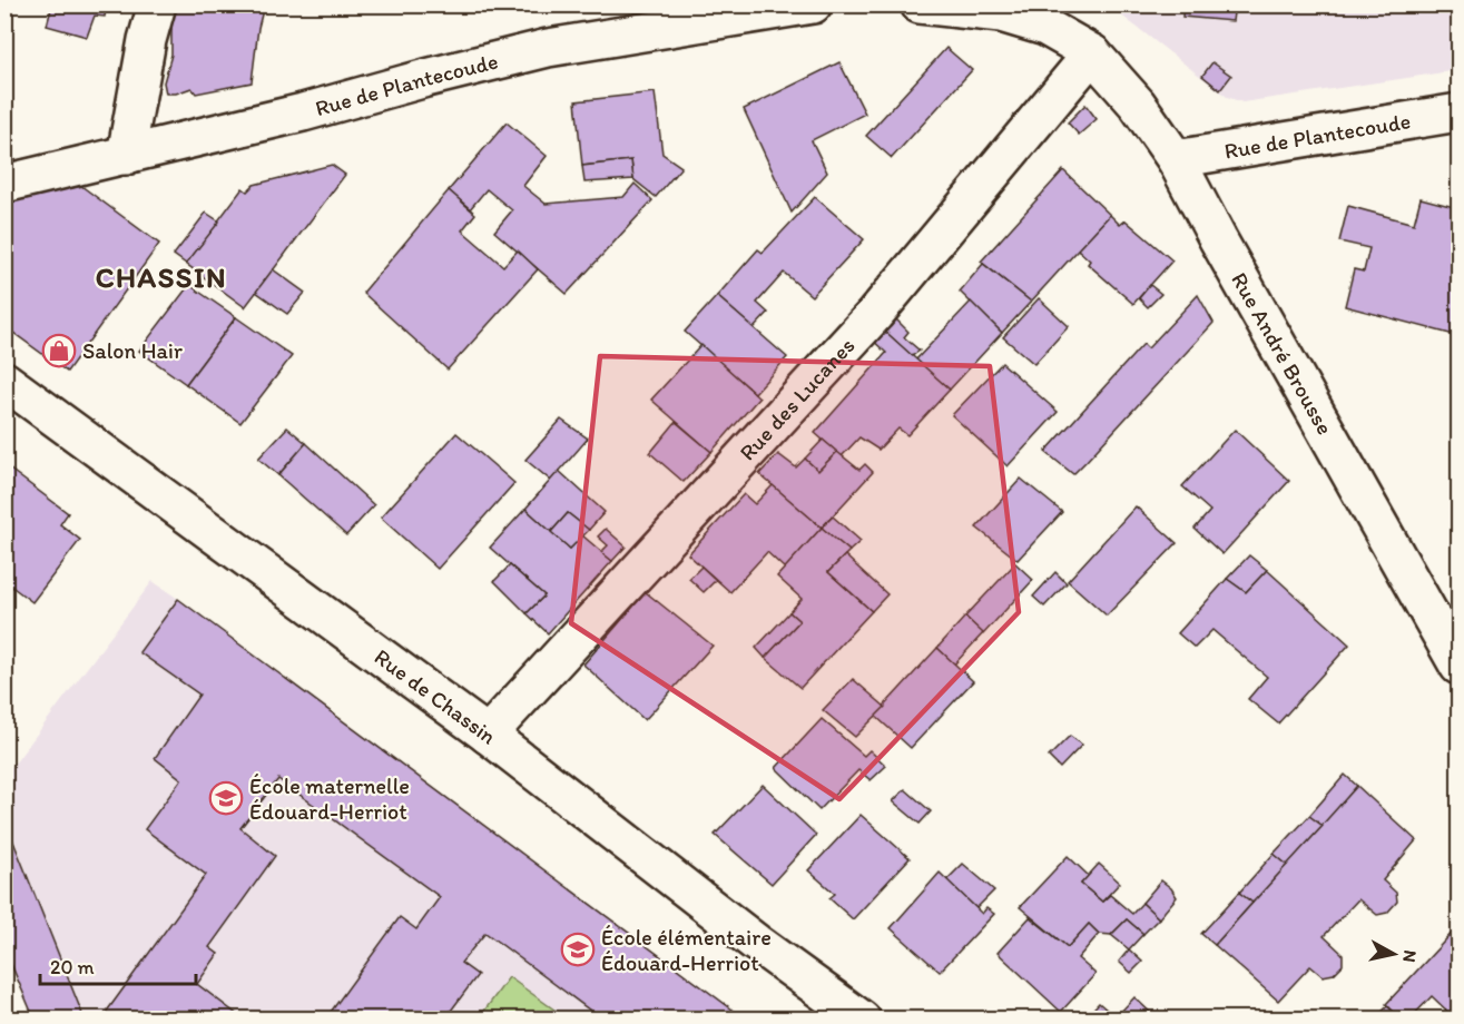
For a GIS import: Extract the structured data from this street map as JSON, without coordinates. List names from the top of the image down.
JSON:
{
  "streets": {
    "street": [
      "Rue de Plantecoude",
      "Rue André Brousse",
      "Rue des Lucanes",
      "Rue de Chassin"
    ]
  },
  "crossings": [
    ["Rue de Plantecoude", "Rue André Brousse"],
    ["Rue André Brousse", "Rue des Lucanes"],
    ["Rue des Lucanes", "Rue de Chassin"]
  ],
  "districts": ["CHASSIN"],
  "places": {
    "shop": ["Salon Hair"],
    "school or university": ["École maternelle Édouard-Herriot", "École élémentaire Édouard-Herriot"]
  },
  "scale_bar": "20 m",
  "north": "right"
}
